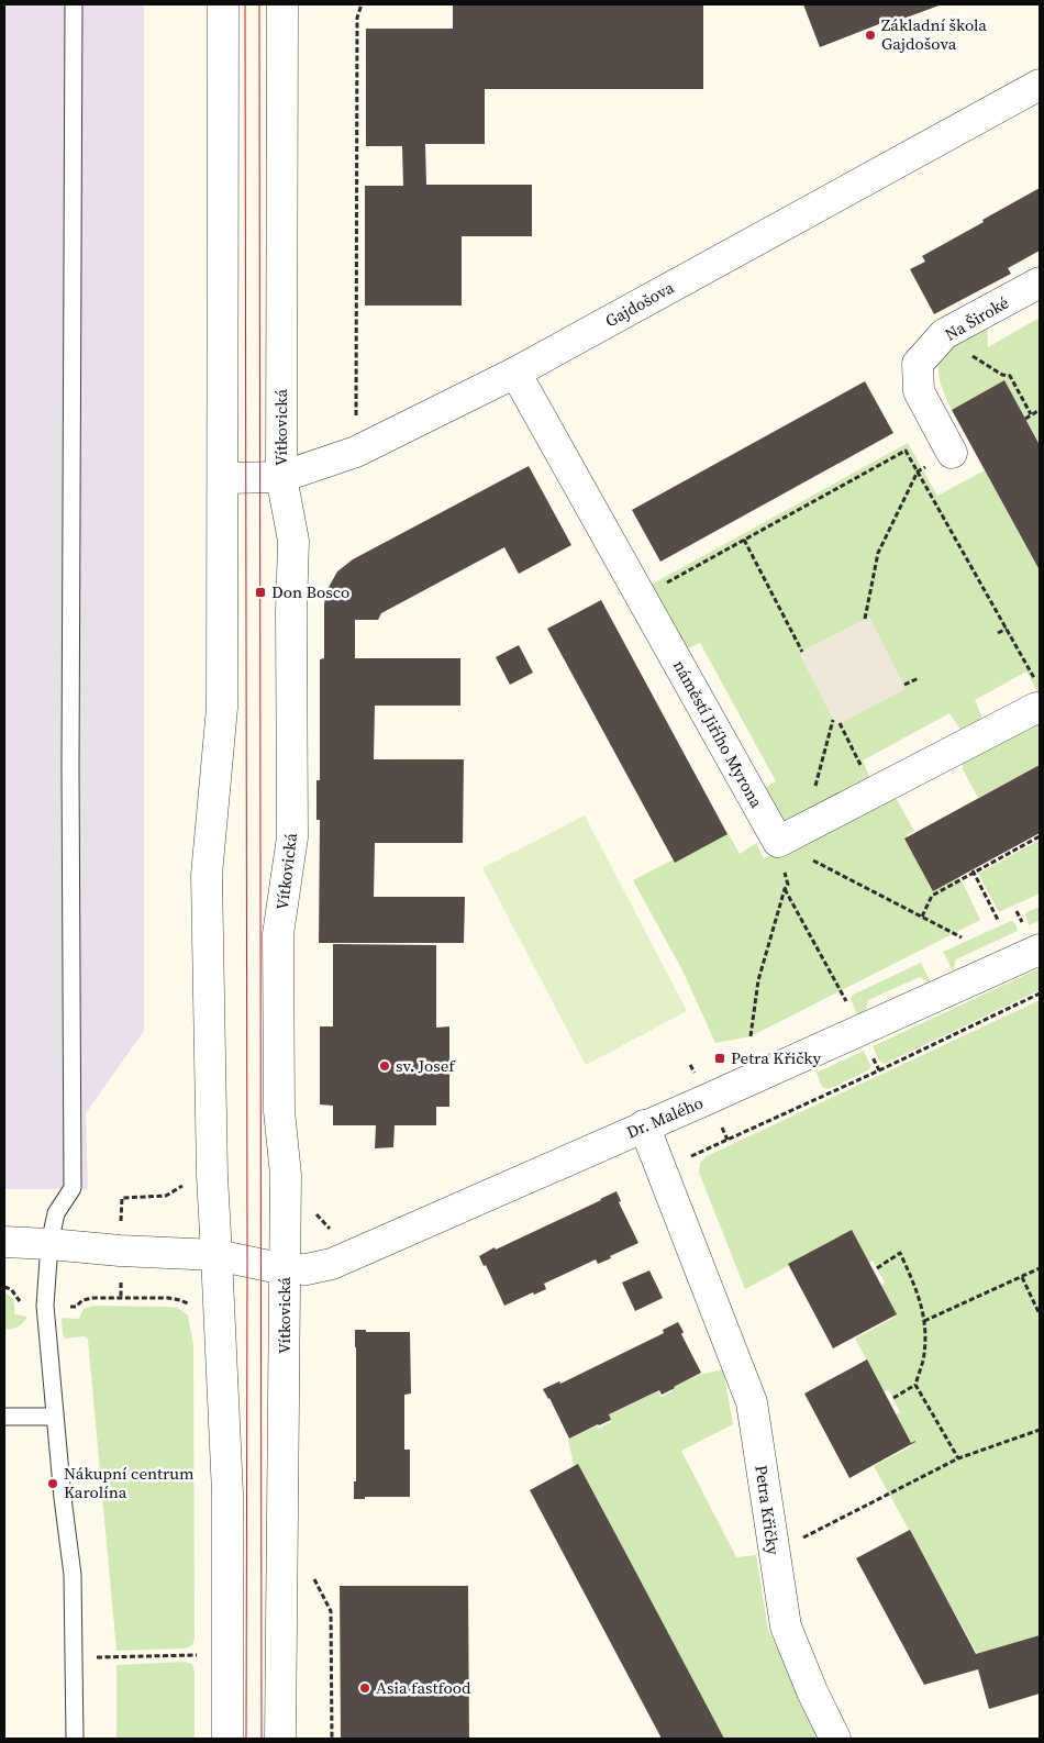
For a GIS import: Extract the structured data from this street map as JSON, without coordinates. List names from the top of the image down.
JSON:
{
  "streets": {
    "street": [
      "Gajdošova",
      "Na Široké",
      "Vítkovická",
      "náměstí Jiřího Myrona",
      "Dr. Malého",
      "Petra Křičky"
    ]
  },
  "crossings": [
    ["Gajdošova", "Vítkovická"],
    ["Gajdošova", "náměstí Jiřího Myrona"],
    ["Vítkovická", "Dr. Malého"],
    ["Dr. Malého", "Petra Křičky"]
  ],
  "places": {
    "other": [
      "Základní škola Gajdošova",
      "sv. Josef",
      "Nákupní centrum Karolína",
      "Asia fastfood"
    ],
    "transit": ["Don Bosco", "Petra Křičky"]
  }
}
